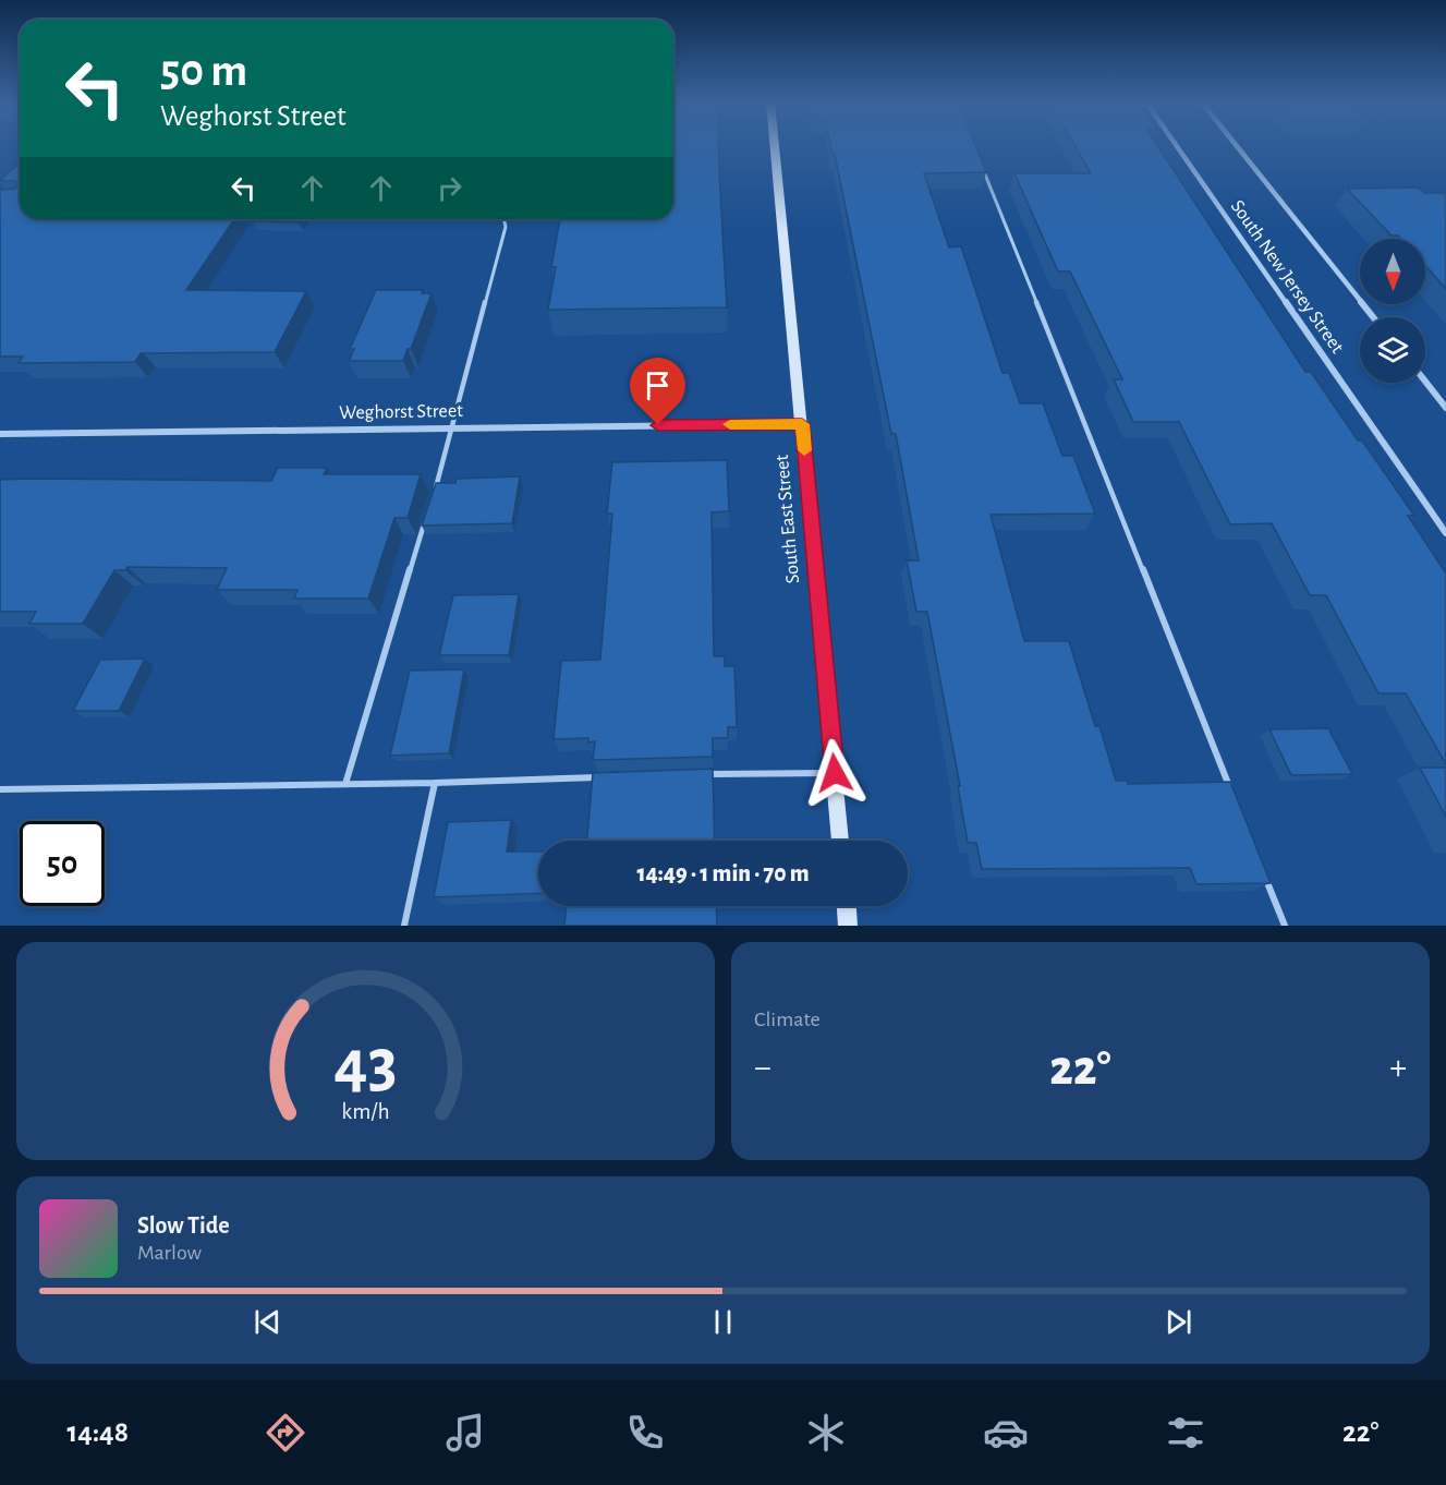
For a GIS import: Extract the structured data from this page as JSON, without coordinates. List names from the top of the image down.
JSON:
{
  "streets": {
    "main road": ["South East Street"],
    "street": ["South New Jersey Street", "Weghorst Street"]
  },
  "crossings": [
    ["Weghorst Street", "South East Street"]
  ],
  "north": "bottom",
  "page": {
    "turn": ["50 m", "Weghorst Street"],
    "limit": "50",
    "trip": "14:49 · 1 min · 70 m",
    "tile": "Climate",
    "heat": ["−", "22°", "+"],
    "song": ["Slow Tide", "Marlow"],
    "tabs": ["14:48", "22°"],
    "gauge": ["43", "km/h"]
  }
}
